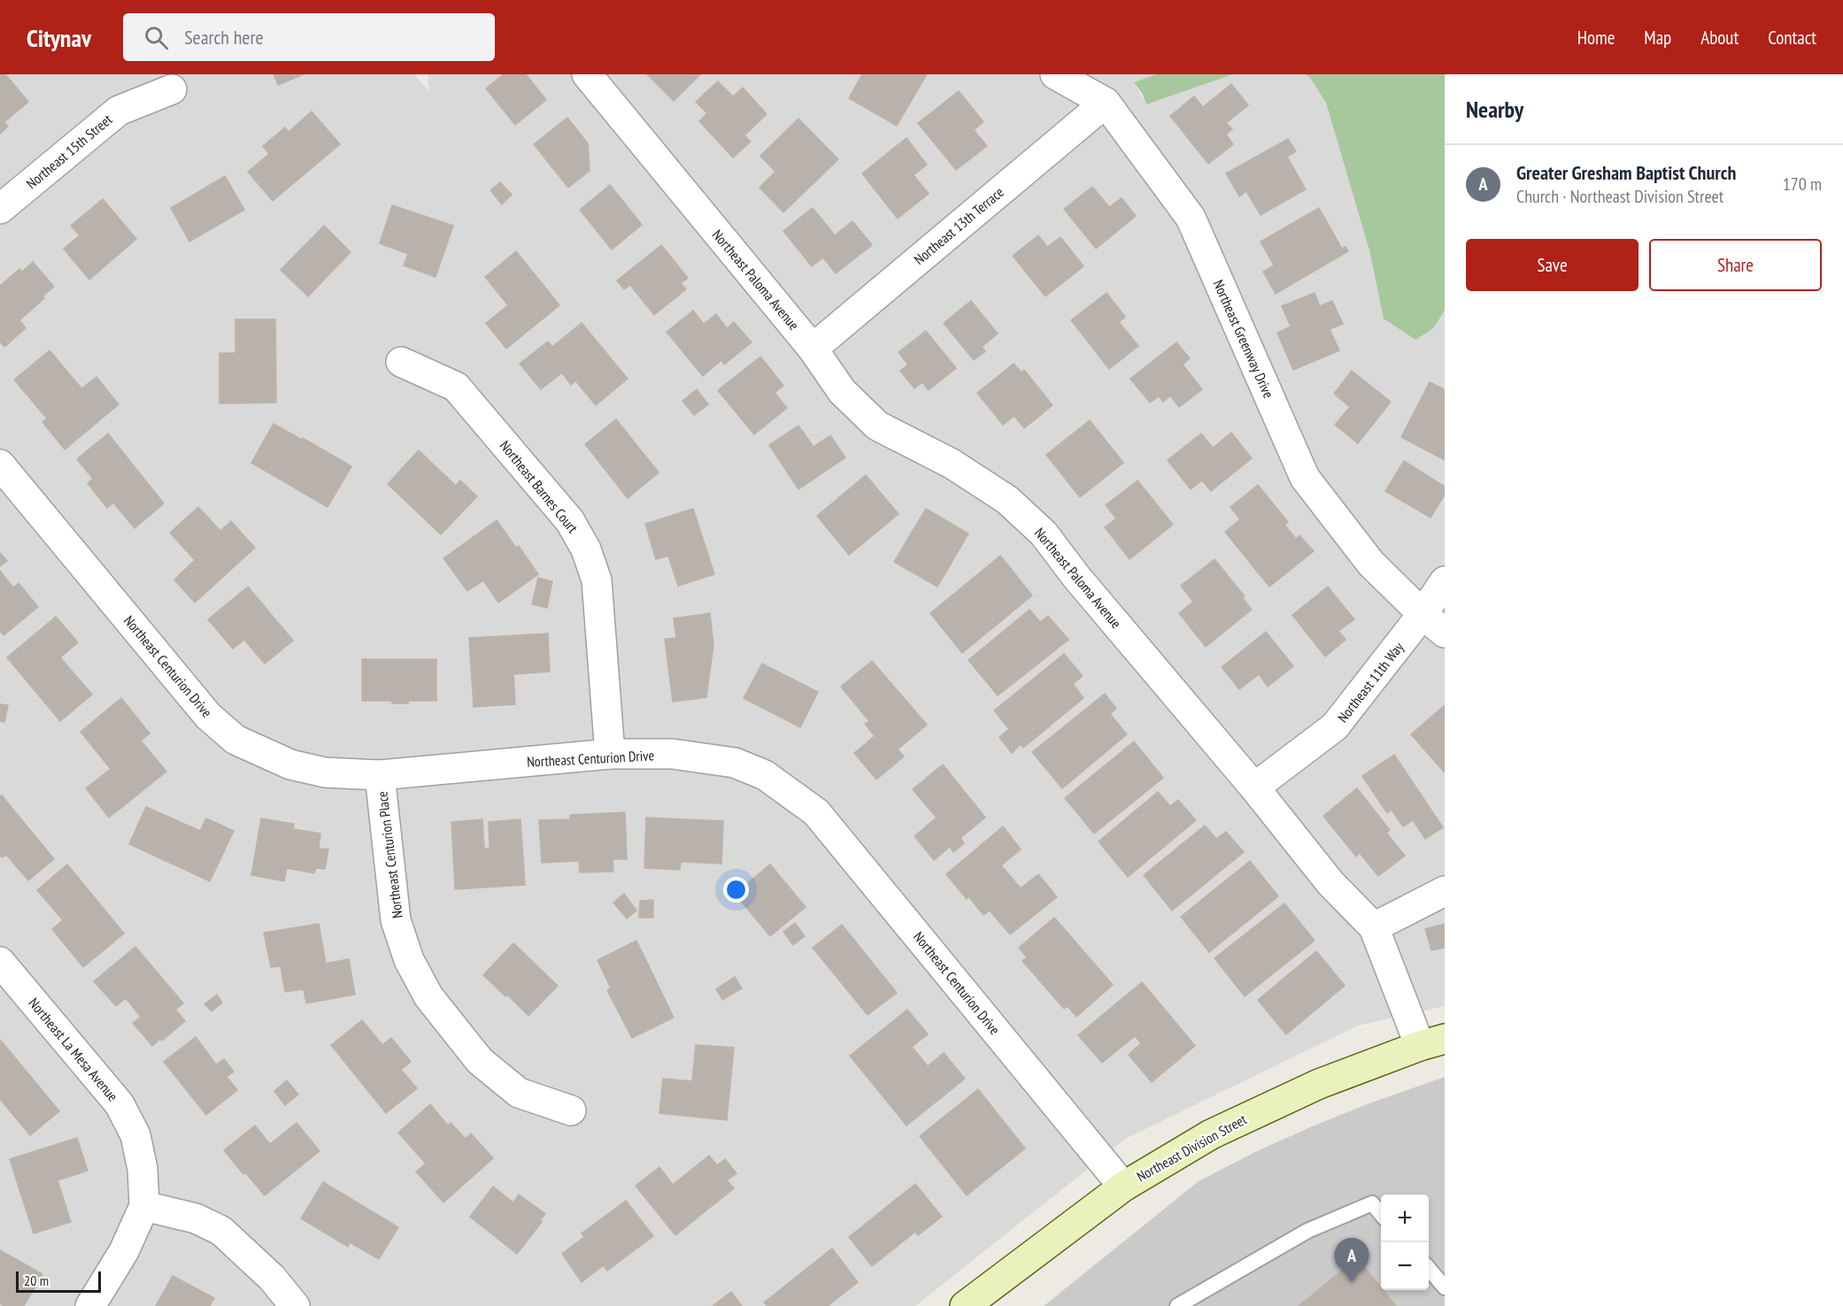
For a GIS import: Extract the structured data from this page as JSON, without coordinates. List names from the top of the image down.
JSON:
{
  "streets": {
    "street": [
      "Northeast 15th Street",
      "Northeast 13th Terrace",
      "Northeast Paloma Avenue",
      "Northeast Greenway Drive",
      "Northeast Barnes Court",
      "Northeast Centurion Drive",
      "Northeast 11th Way",
      "Northeast Centurion Place",
      "Northeast La Mesa Avenue",
      "Northeast Division Street"
    ]
  },
  "crossings": [
    ["Northeast 13th Terrace", "Northeast Paloma Avenue"],
    ["Northeast 13th Terrace", "Northeast Greenway Drive"],
    ["Northeast Paloma Avenue", "Northeast 11th Way"],
    ["Northeast Paloma Avenue", "Northeast Division Street"],
    ["Northeast Greenway Drive", "Northeast 11th Way"],
    ["Northeast Barnes Court", "Northeast Centurion Drive"],
    ["Northeast Centurion Drive", "Northeast Centurion Place"],
    ["Northeast Centurion Drive", "Northeast Division Street"]
  ],
  "scale_bar": "20 m",
  "page": {
    "header": "Citynav",
    "search": "Search here",
    "nav": [
      "Home",
      "Map",
      "About",
      "Contact"
    ],
    "heading": "Nearby",
    "list": [
      {
        "mark": "A",
        "name": "Greater Gresham Baptist Church",
        "note": "Church · Northeast Division Street",
        "value": "170 m"
      }
    ],
    "buttons": ["Save", "Share"],
    "map_buttons": ["+", "−"],
    "pins": "A",
    "scale": "20 m"
  }
}
